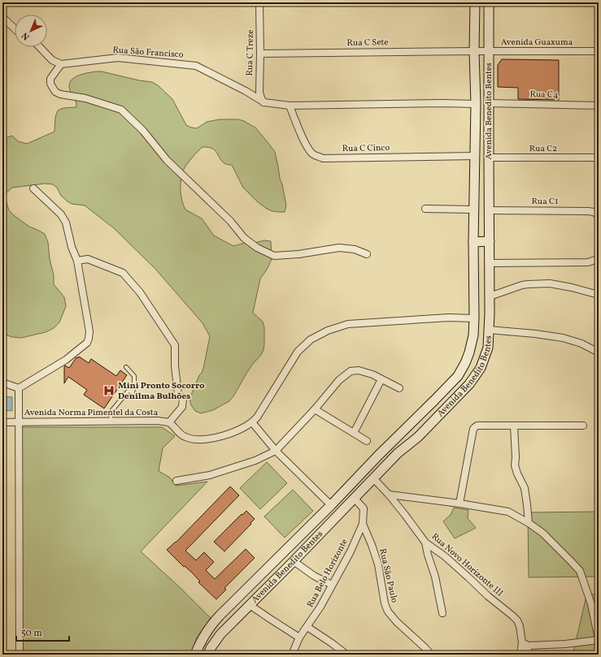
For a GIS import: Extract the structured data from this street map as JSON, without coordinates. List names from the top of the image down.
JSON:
{
  "streets": {
    "street": [
      "Avenida Guaxuma",
      "Rua C Sete",
      "Rua São Francisco",
      "Rua C Treze",
      "Rua C4",
      "Avenida Benedito Bentes",
      "Rua C Cinco",
      "Rua C2",
      "Rua C1",
      "Avenida Norma Pimentel da Costa",
      "Rua Novo Horizonte III",
      "Rua Belo Horizonte",
      "Rua São Paulo"
    ]
  },
  "crossings": [
    ["Avenida Guaxuma", "Rua C Sete"],
    ["Avenida Guaxuma", "Avenida Benedito Bentes"],
    ["Rua C Sete", "Rua C Treze"],
    ["Rua C Sete", "Avenida Benedito Bentes"],
    ["Rua São Francisco", "Rua C Treze"],
    ["Rua C4", "Avenida Benedito Bentes"],
    ["Avenida Benedito Bentes", "Rua C Cinco"],
    ["Avenida Benedito Bentes", "Rua C2"],
    ["Avenida Benedito Bentes", "Rua C1"],
    ["Avenida Benedito Bentes", "Avenida Norma Pimentel da Costa"],
    ["Avenida Benedito Bentes", "Rua Novo Horizonte III"],
    ["Avenida Benedito Bentes", "Rua Belo Horizonte"],
    ["Rua Belo Horizonte", "Rua São Paulo"]
  ],
  "places": {
    "hospital": ["Mini Pronto Socorro Denilma Bulhões"]
  },
  "scale_bar": "50 m",
  "north": "bottom left"
}
